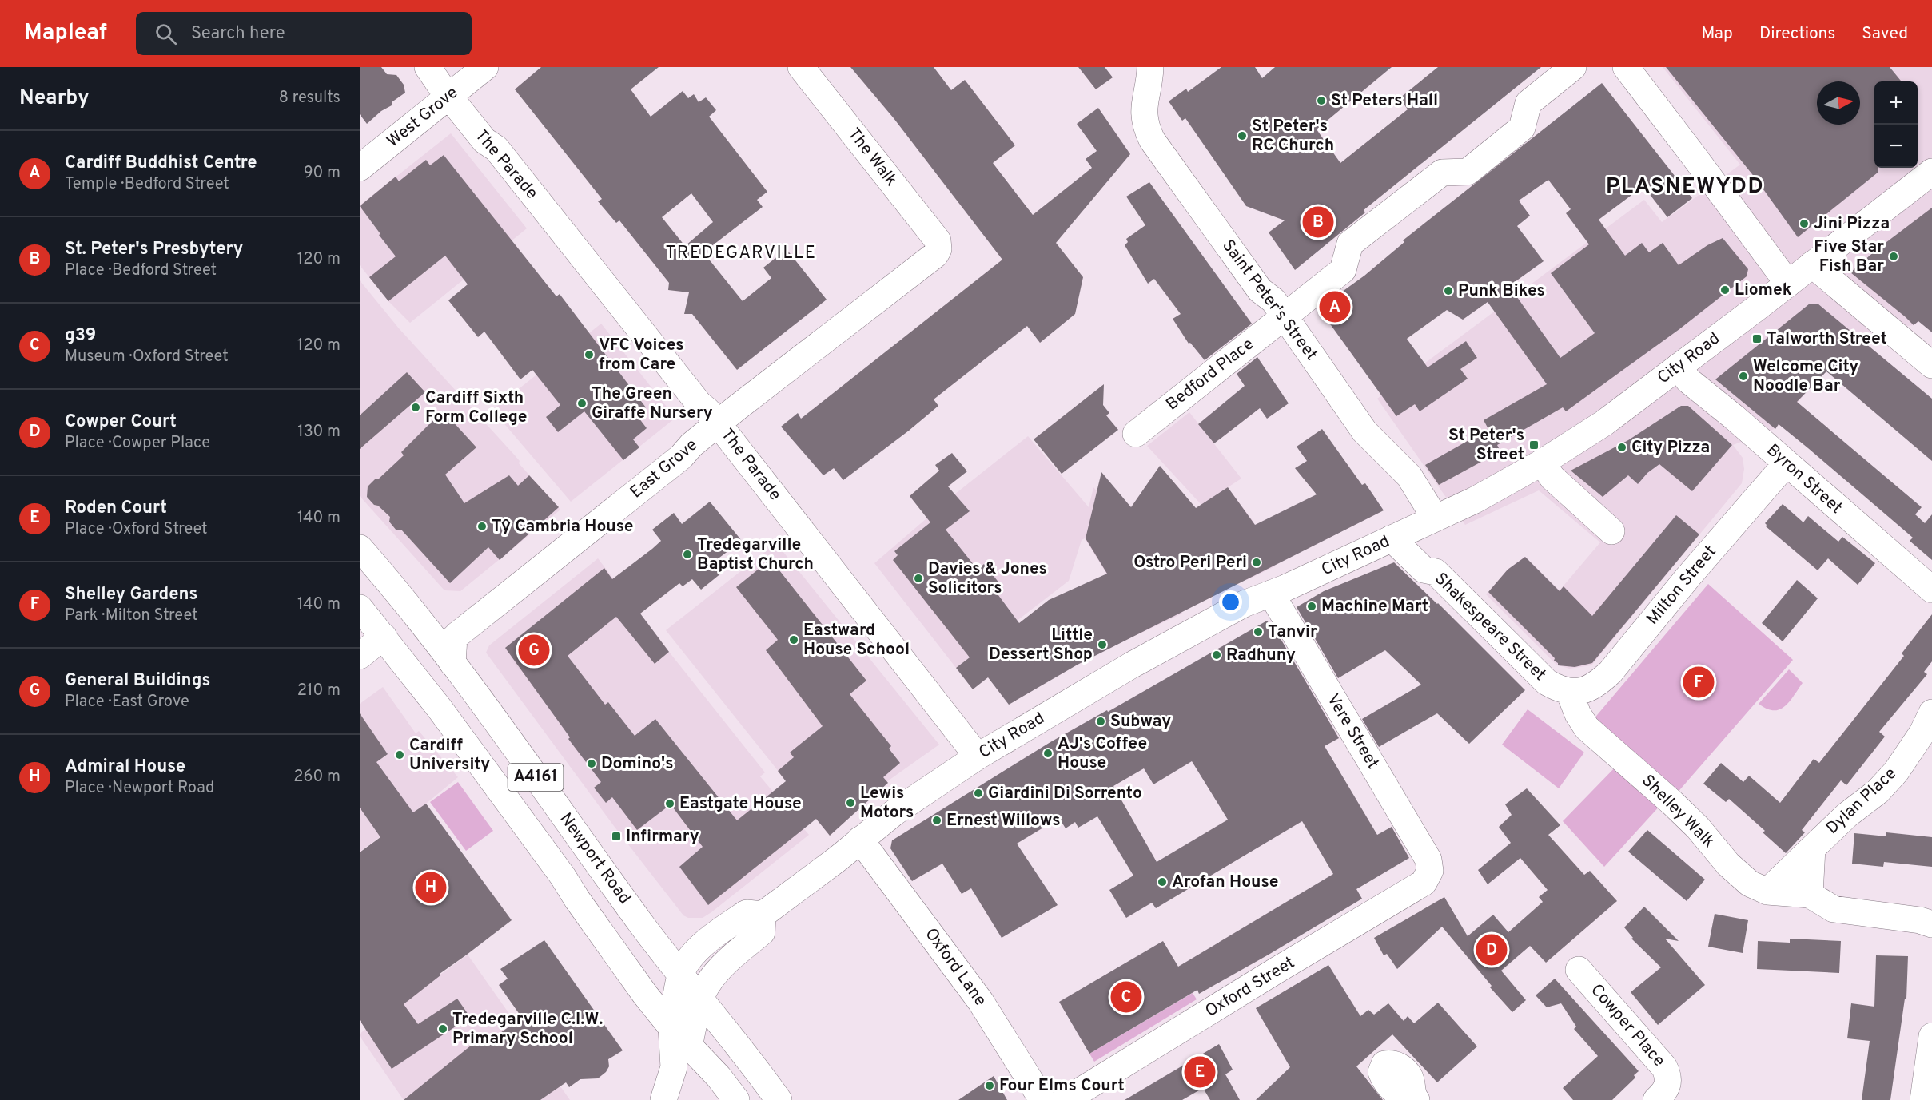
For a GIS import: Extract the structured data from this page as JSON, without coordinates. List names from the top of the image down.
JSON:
{
  "streets": {
    "street": [
      "West Grove",
      "The Walk",
      "The Parade",
      "Saint Peter's Street",
      "City Road",
      "Bedford Place",
      "East Grove",
      "Byron Street",
      "Milton Street",
      "Shakespeare Street",
      "Vere Street",
      "A4161",
      "Dylan Place",
      "Shelley Walk",
      "Newport Road",
      "Oxford Lane",
      "Oxford Street",
      "Cowper Place"
    ]
  },
  "crossings": [
    ["West Grove", "The Parade"],
    ["The Walk", "East Grove"],
    ["The Parade", "City Road"],
    ["The Parade", "East Grove"],
    ["Saint Peter's Street", "City Road"],
    ["Saint Peter's Street", "Bedford Place"],
    ["City Road", "Byron Street"],
    ["City Road", "Shakespeare Street"],
    ["City Road", "Vere Street"],
    ["City Road", "Newport Road"],
    ["City Road", "Oxford Lane"],
    ["East Grove", "Newport Road"],
    ["Byron Street", "Milton Street"],
    ["Milton Street", "Shakespeare Street"],
    ["Milton Street", "Shelley Walk"],
    ["Shakespeare Street", "Shelley Walk"],
    ["Vere Street", "Oxford Street"],
    ["Dylan Place", "Shelley Walk"]
  ],
  "districts": ["PLASNEWYDD", "TREDEGARVILLE"],
  "places": {
    "other": [
      "St Peters Hall",
      "St Peter's RC Church",
      "Jini Pizza",
      "Five Star Fish Bar",
      "Liomek",
      "Punk Bikes",
      "VFC Voices from Care",
      "Welcome City Noodle Bar",
      "The Green Giraffe Nursery",
      "Cardiff Sixth Form College",
      "City Pizza",
      "Tŷ Cambria House",
      "Tredegarville Baptist Church",
      "Ostro Peri Peri",
      "Davies & Jones Solicitors",
      "Machine Mart",
      "Tanvir",
      "Eastward House School",
      "Little Dessert Shop",
      "Radhuny",
      "Subway",
      "AJ's Coffee House",
      "Cardiff University",
      "Domino's",
      "Giardini Di Sorrento",
      "Lewis Motors",
      "Eastgate House",
      "Ernest Willows",
      "Arofan House",
      "Tredegarville C.I.W. Primary School",
      "Four Elms Court"
    ],
    "transit": ["Talworth Street", "St Peter's Street", "Infirmary"]
  },
  "north": "right",
  "page": {
    "header": "Mapleaf",
    "search": "Search here",
    "nav": ["Map", "Directions", "Saved"],
    "heading": ["Nearby", "8 results"],
    "map_buttons": ["+", "−"],
    "list": [
      {
        "mark": "A",
        "name": "Cardiff Buddhist Centre",
        "note": "Temple · Bedford Street",
        "value": "90 m"
      },
      {
        "mark": "B",
        "name": "St. Peter's Presbytery",
        "note": "Place · Bedford Street",
        "value": "120 m"
      },
      {
        "mark": "C",
        "name": "g39",
        "note": "Museum · Oxford Street",
        "value": "120 m"
      },
      {
        "mark": "D",
        "name": "Cowper Court",
        "note": "Place · Cowper Place",
        "value": "130 m"
      },
      {
        "mark": "E",
        "name": "Roden Court",
        "note": "Place · Oxford Street",
        "value": "140 m"
      },
      {
        "mark": "F",
        "name": "Shelley Gardens",
        "note": "Park · Milton Street",
        "value": "140 m"
      },
      {
        "mark": "G",
        "name": "General Buildings",
        "note": "Place · East Grove",
        "value": "210 m"
      },
      {
        "mark": "H",
        "name": "Admiral House",
        "note": "Place · Newport Road",
        "value": "260 m"
      }
    ],
    "pins": [
      "B",
      "A",
      "G",
      "F",
      "H",
      "D",
      "C",
      "E"
    ]
  }
}
